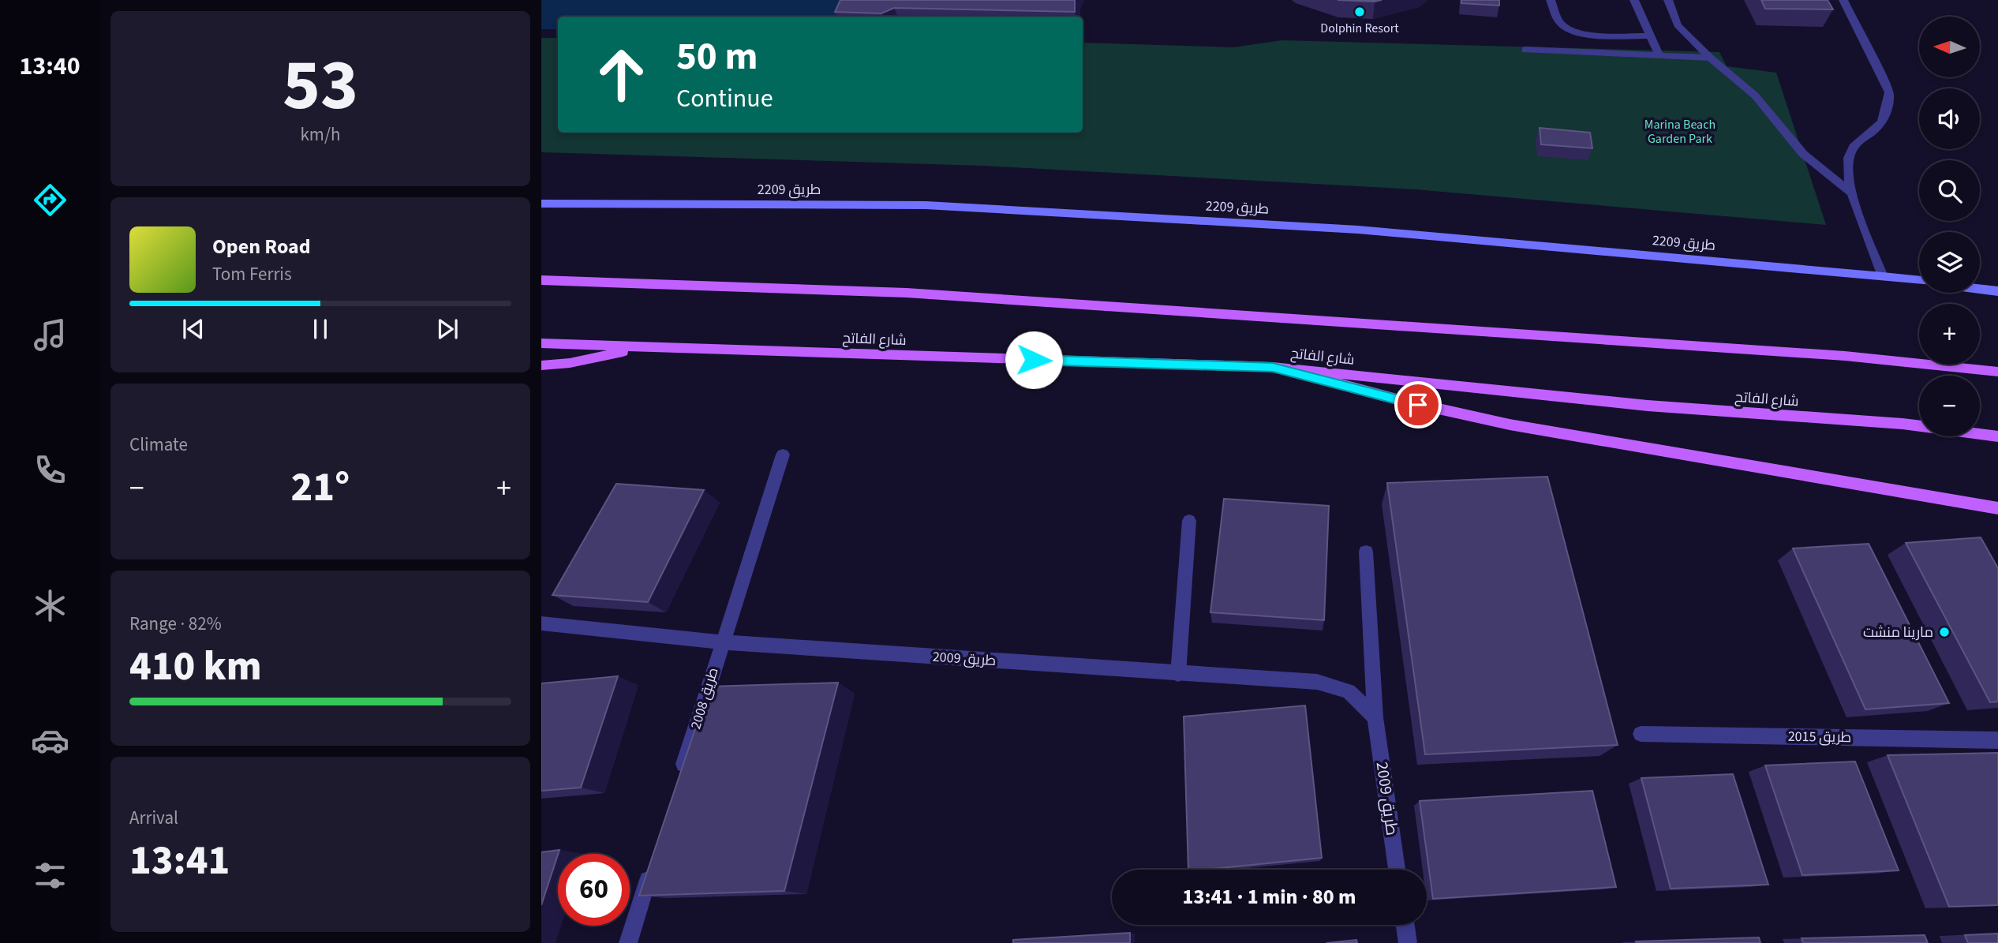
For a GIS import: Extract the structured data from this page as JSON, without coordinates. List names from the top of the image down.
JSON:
{
  "streets": {
    "main road": ["شارع الفاتح"],
    "street": [
      "طريق 2209",
      "طريق 2009",
      "طريق 2008",
      "طريق 2015"
    ]
  },
  "crossings": [
    ["طريق 2009", "طريق 2008"]
  ],
  "parks": ["Marina Beach Garden Park"],
  "places": ["Dolphin Resort", "مارينا منشت"],
  "north": "left",
  "page": {
    "tabs": "13:40",
    "tile": [
      ["53", "km/h"],
      "Climate",
      ["Range · 82%", "410 km"],
      ["Arrival", "13:41"]
    ],
    "map_buttons": ["+", "−"],
    "turn": ["50 m", "Continue"],
    "song": ["Open Road", "Tom Ferris"],
    "heat": ["−", "21°", "+"],
    "limit": "60",
    "trip": "13:41 · 1 min · 80 m"
  }
}
